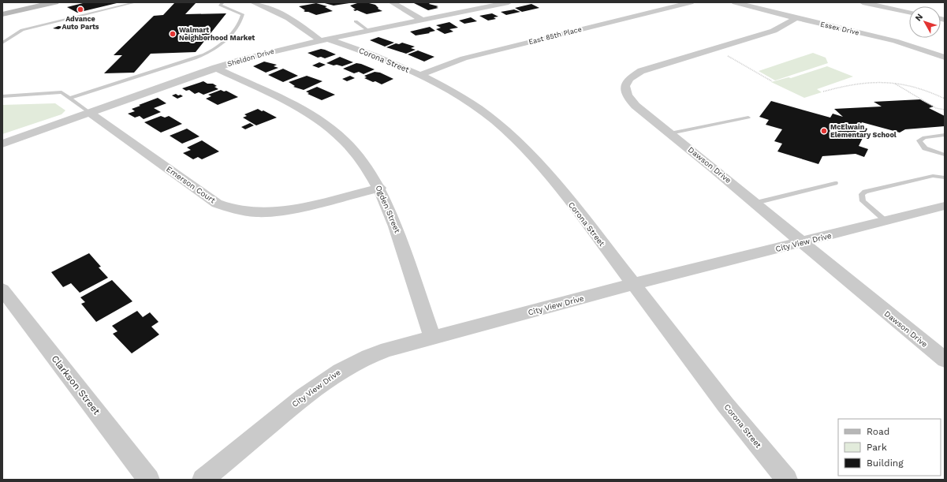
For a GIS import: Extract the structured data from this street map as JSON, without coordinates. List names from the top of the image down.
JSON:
{
  "streets": {
    "street": [
      "Essex Drive",
      "East 85th Place",
      "Sheldon Drive",
      "Corona Street",
      "Dawson Drive",
      "Emerson Court",
      "Ogden Street",
      "City View Drive",
      "Clarkson Street"
    ]
  },
  "crossings": [
    ["Essex Drive", "Dawson Drive"],
    ["East 85th Place", "Corona Street"],
    ["Sheldon Drive", "Corona Street"],
    ["Sheldon Drive", "Emerson Court"],
    ["Sheldon Drive", "Ogden Street"],
    ["Corona Street", "City View Drive"],
    ["Dawson Drive", "City View Drive"],
    ["Emerson Court", "Ogden Street"],
    ["Ogden Street", "City View Drive"]
  ],
  "places": ["Advance Auto Parts", "Walmart Neighborhood Market", "McElwain Elementary School"],
  "legend": ["Road", "Park", "Building"],
  "north": "top left"
}
